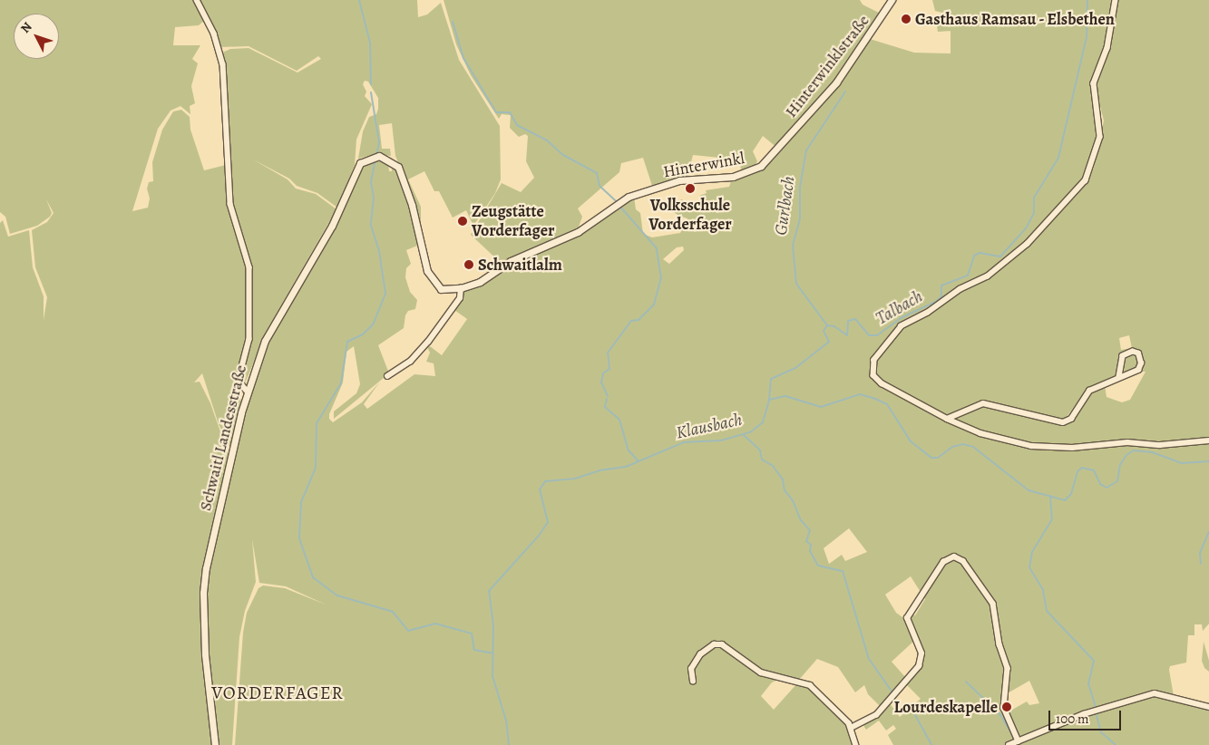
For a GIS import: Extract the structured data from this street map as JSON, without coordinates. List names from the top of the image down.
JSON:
{
  "streets": {
    "street": ["Hinterwinklstraße", "Hinterwinkl", "Schwaitl Landesstraße"]
  },
  "crossings": [
    ["Hinterwinklstraße", "Hinterwinkl"],
    ["Hinterwinkl", "Schwaitl Landesstraße"]
  ],
  "districts": ["VORDERFAGER"],
  "water": ["Gurlbach", "Talbach", "Klausbach"],
  "places": [
    "Gasthaus Ramsau - Elsbethen",
    "Volksschule Vorderfager",
    "Zeugstätte Vorderfager",
    "Schwaitlalm",
    "Lourdeskapelle"
  ],
  "scale_bar": "100 m",
  "north": "top left"
}
